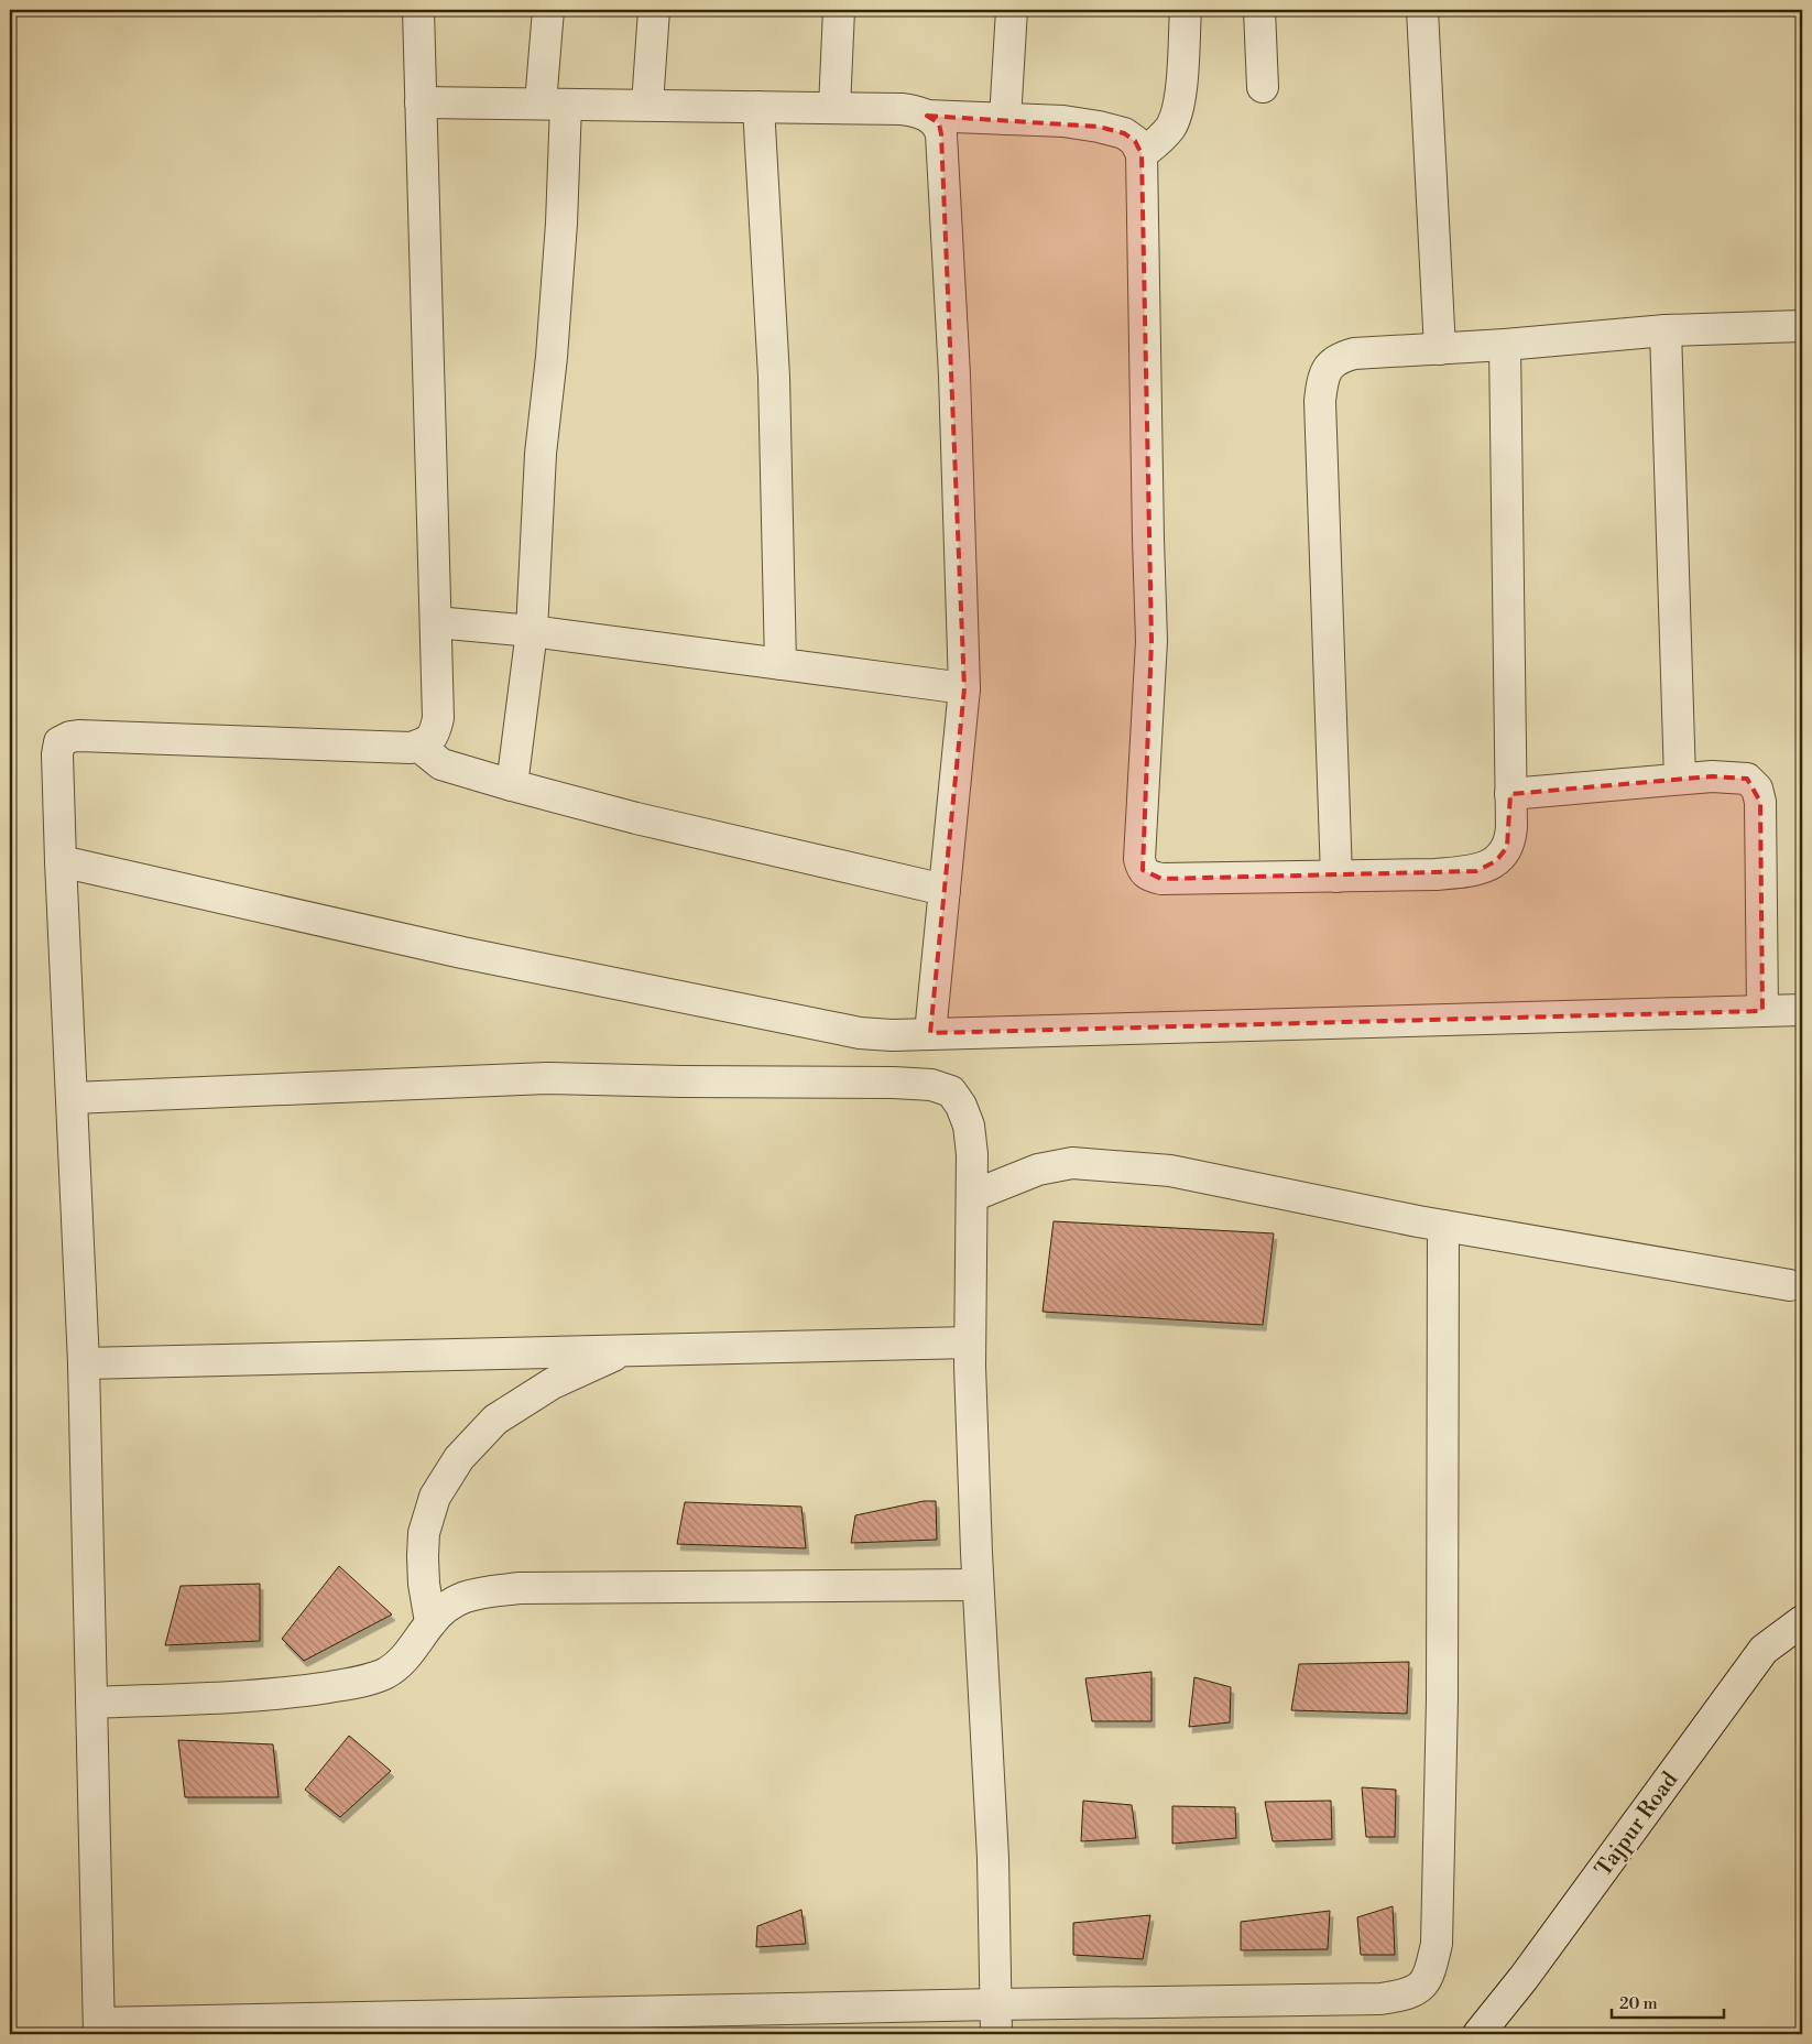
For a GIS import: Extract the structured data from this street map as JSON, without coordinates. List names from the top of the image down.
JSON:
{
  "streets": {
    "street": ["Tajpur Road"]
  },
  "scale_bar": "20 m"
}
